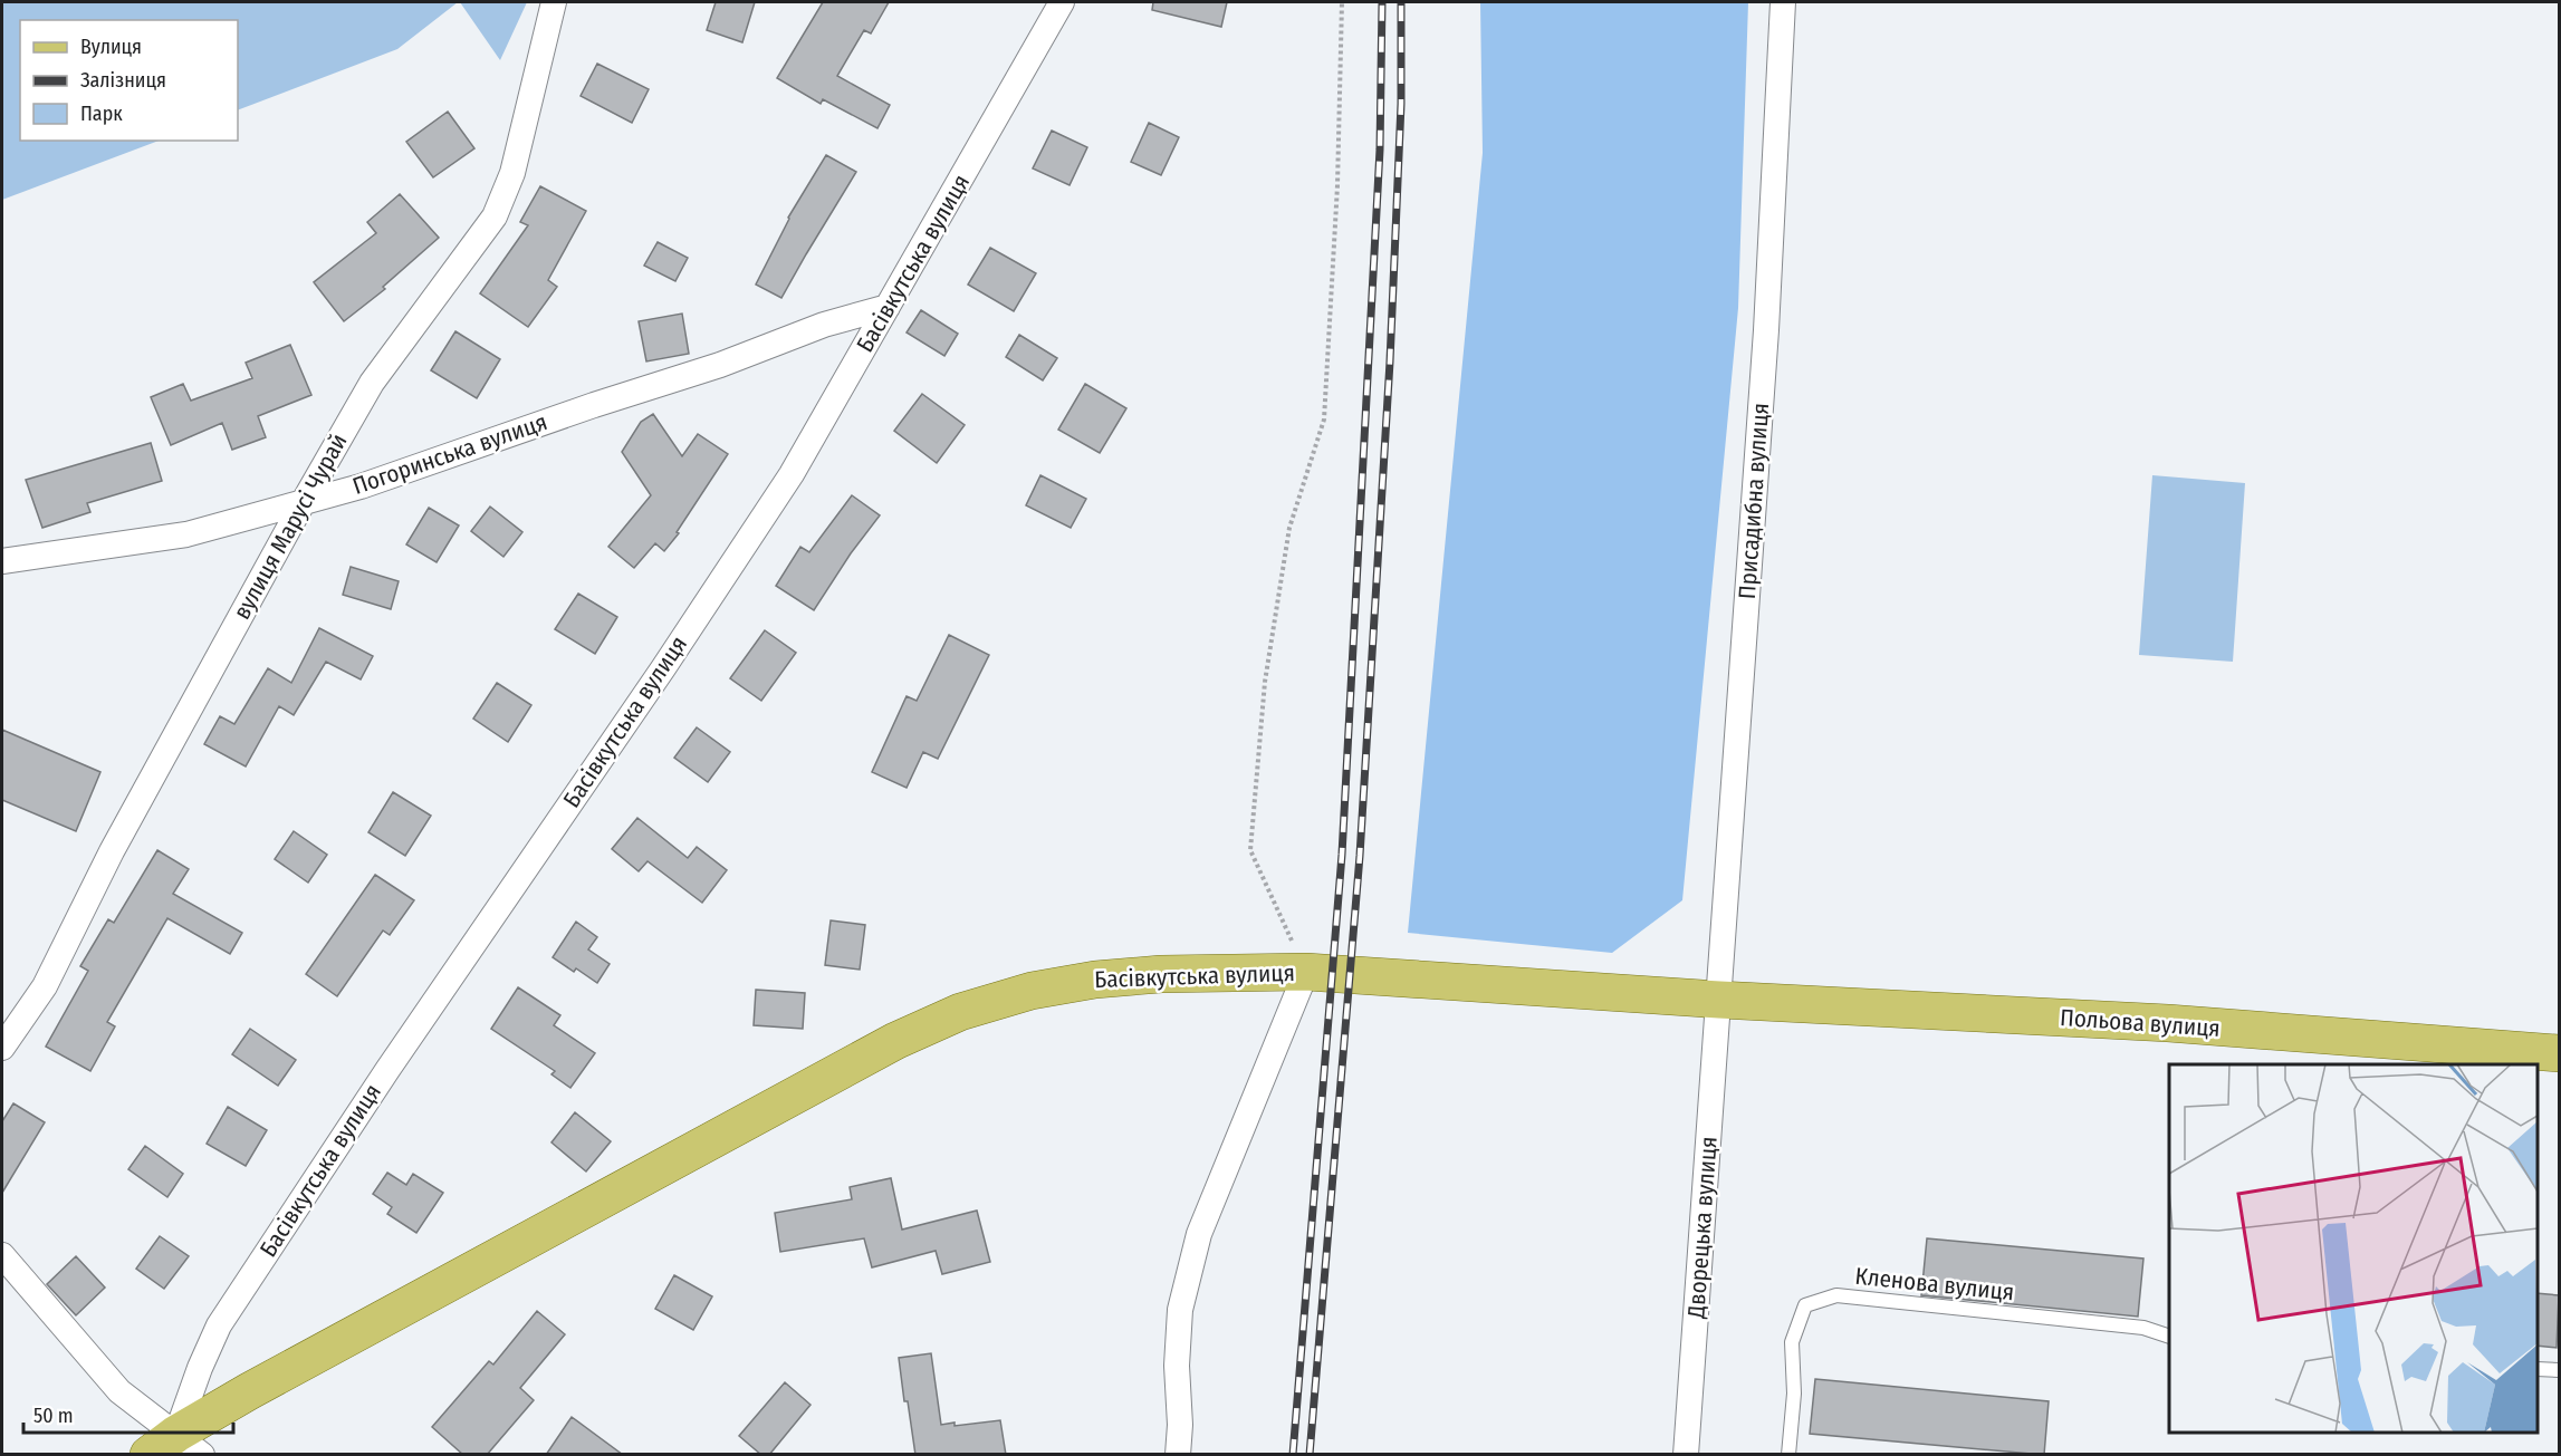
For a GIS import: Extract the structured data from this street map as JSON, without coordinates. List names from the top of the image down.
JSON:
{
  "streets": {
    "main road": ["Басівкутська вулиця", "Польова вулиця"],
    "street": [
      "Погоринська вулиця",
      "Присадибна вулиця",
      "вулиця Марусі Чурай",
      "Дворецька вулиця"
    ],
    "lane": ["Кленова вулиця"]
  },
  "crossings": [
    ["Басівкутська вулиця", "Погоринська вулиця"],
    ["Басівкутська вулиця", "Присадибна вулиця"],
    ["Басівкутська вулиця", "Польова вулиця"],
    ["Басівкутська вулиця", "Дворецька вулиця"],
    ["Погоринська вулиця", "вулиця Марусі Чурай"],
    ["Присадибна вулиця", "Польова вулиця"],
    ["Присадибна вулиця", "Дворецька вулиця"],
    ["Польова вулиця", "Дворецька вулиця"]
  ],
  "legend": ["Вулиця", "Залізниця", "Парк"],
  "scale_bar": "50 m"
}
